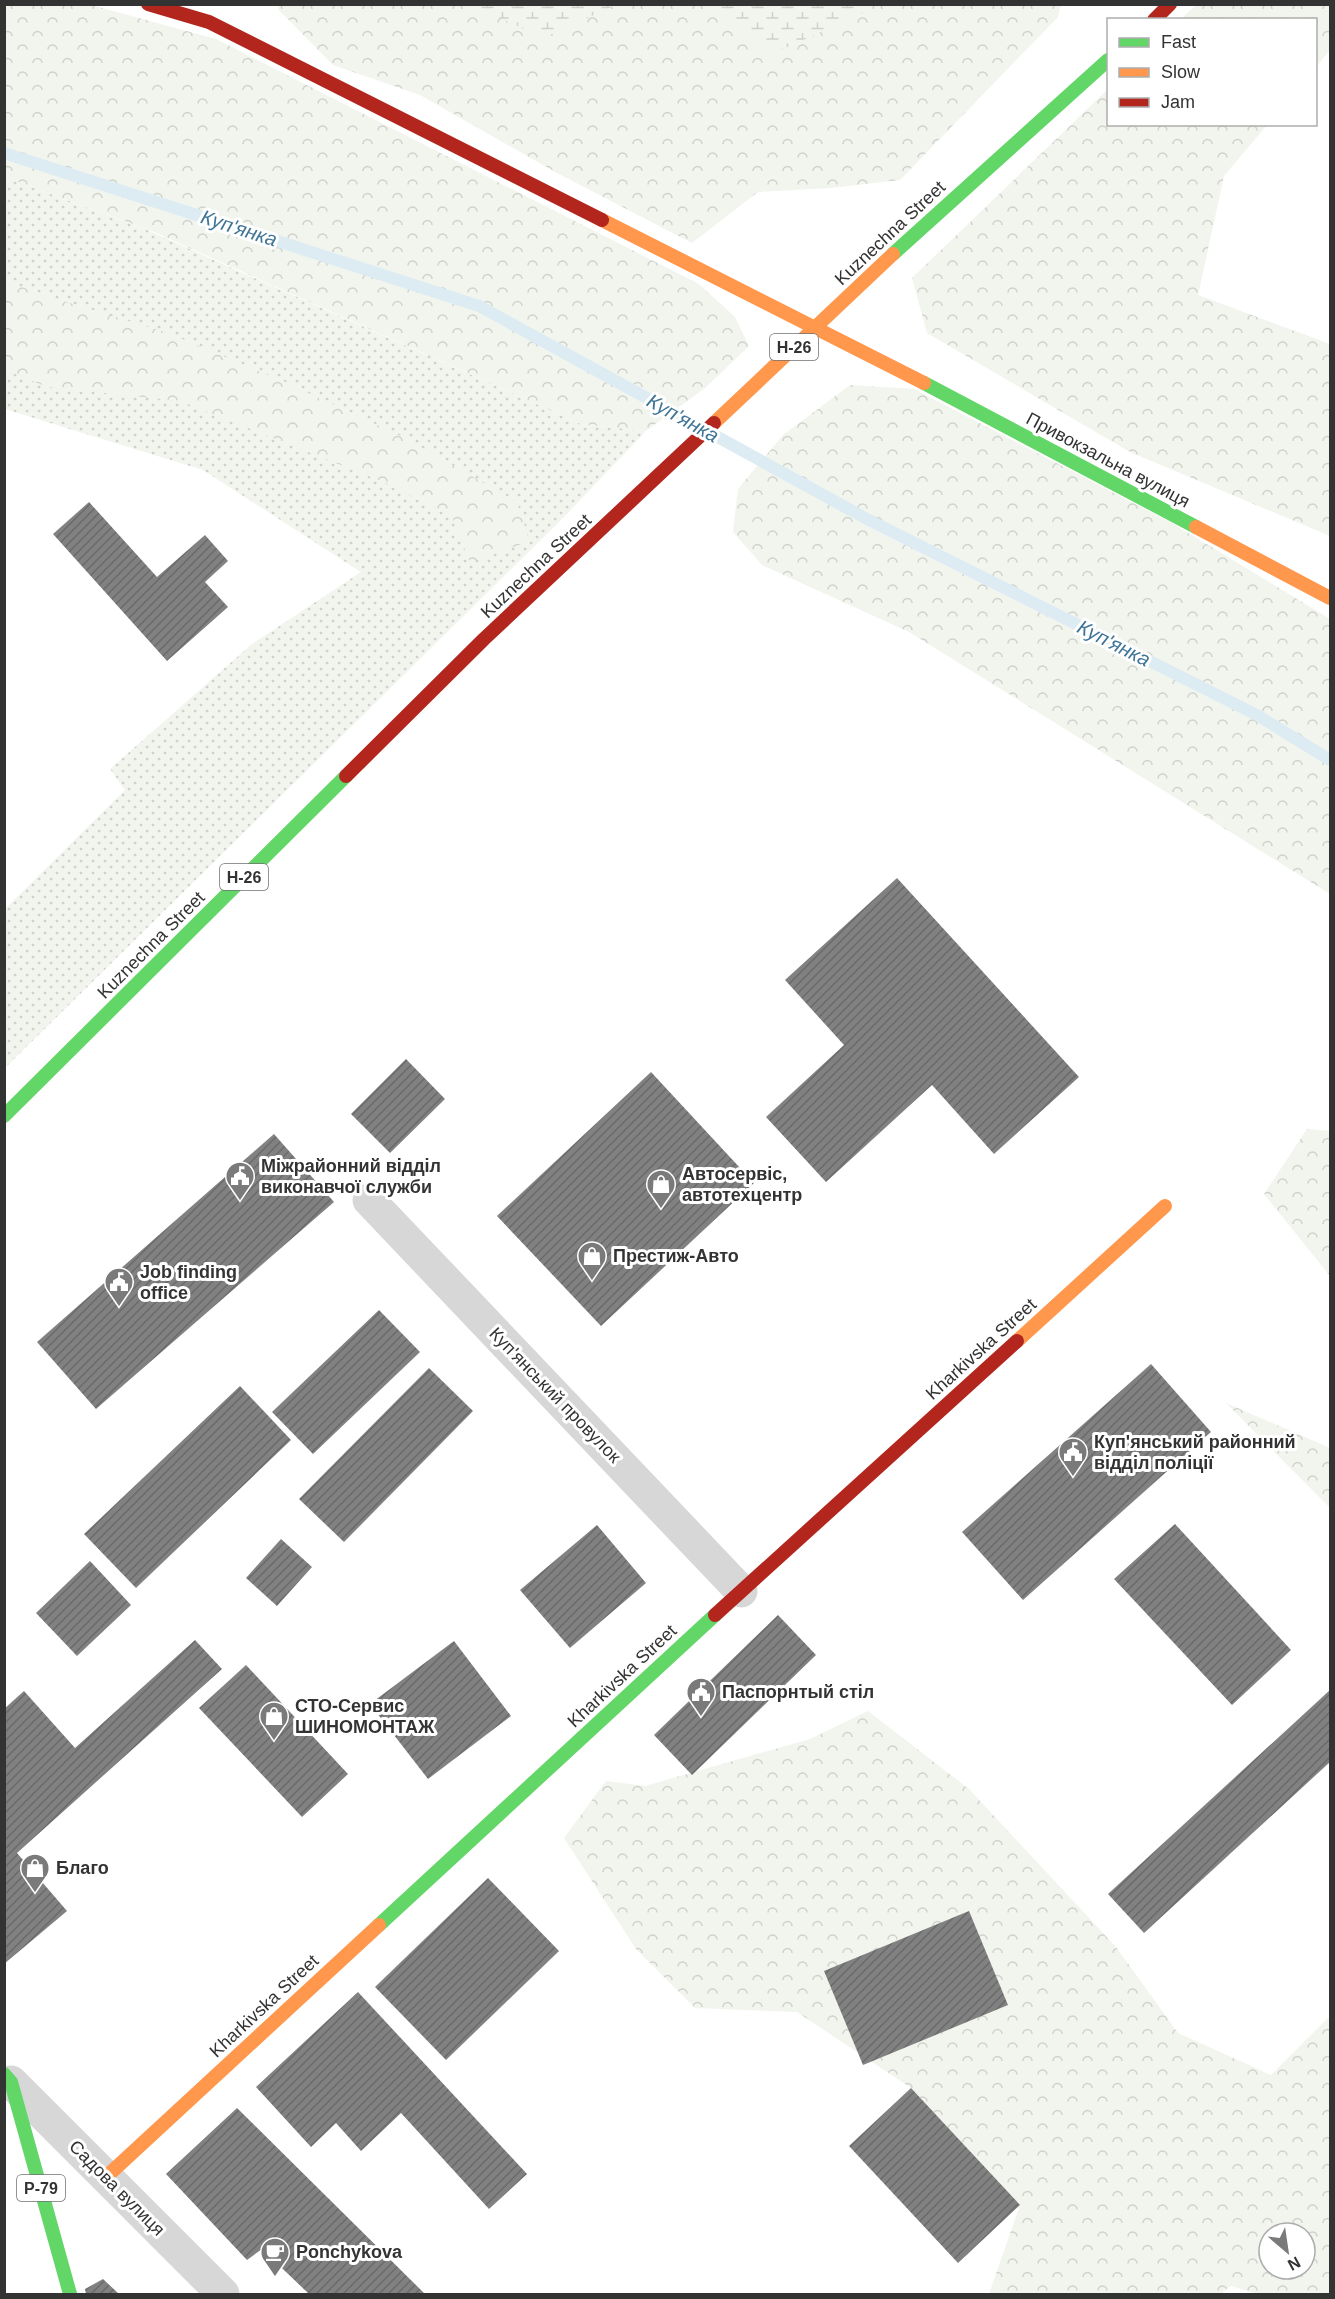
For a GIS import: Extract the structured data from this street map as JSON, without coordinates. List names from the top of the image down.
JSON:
{
  "streets": {
    "street": [
      "Kuznechna Street",
      "Н-26",
      "Привокзальна вулиця",
      "Kharkivska Street",
      "Куп'янський провулок",
      "Р-79",
      "Садова вулиця"
    ]
  },
  "crossings": [
    ["Kharkivska Street", "Куп'янський провулок"],
    ["Kharkivska Street", "Садова вулиця"],
    ["Р-79", "Садова вулиця"]
  ],
  "water": ["Куп'янка"],
  "places": {
    "public building": [
      "Міжрайонний відділ виконавчої служби",
      "Job finding office",
      "Куп'янський районний відділ поліції",
      "Паспорнтый стіл"
    ],
    "shop": [
      "Автосервіс, автотехцентр",
      "Престиж-Авто",
      "СТО-Сервис ШИНОМОНТАЖ",
      "Благо"
    ],
    "cafe": ["Ponchykova"]
  },
  "legend": ["Fast", "Slow", "Jam"],
  "north": "bottom right"
}
